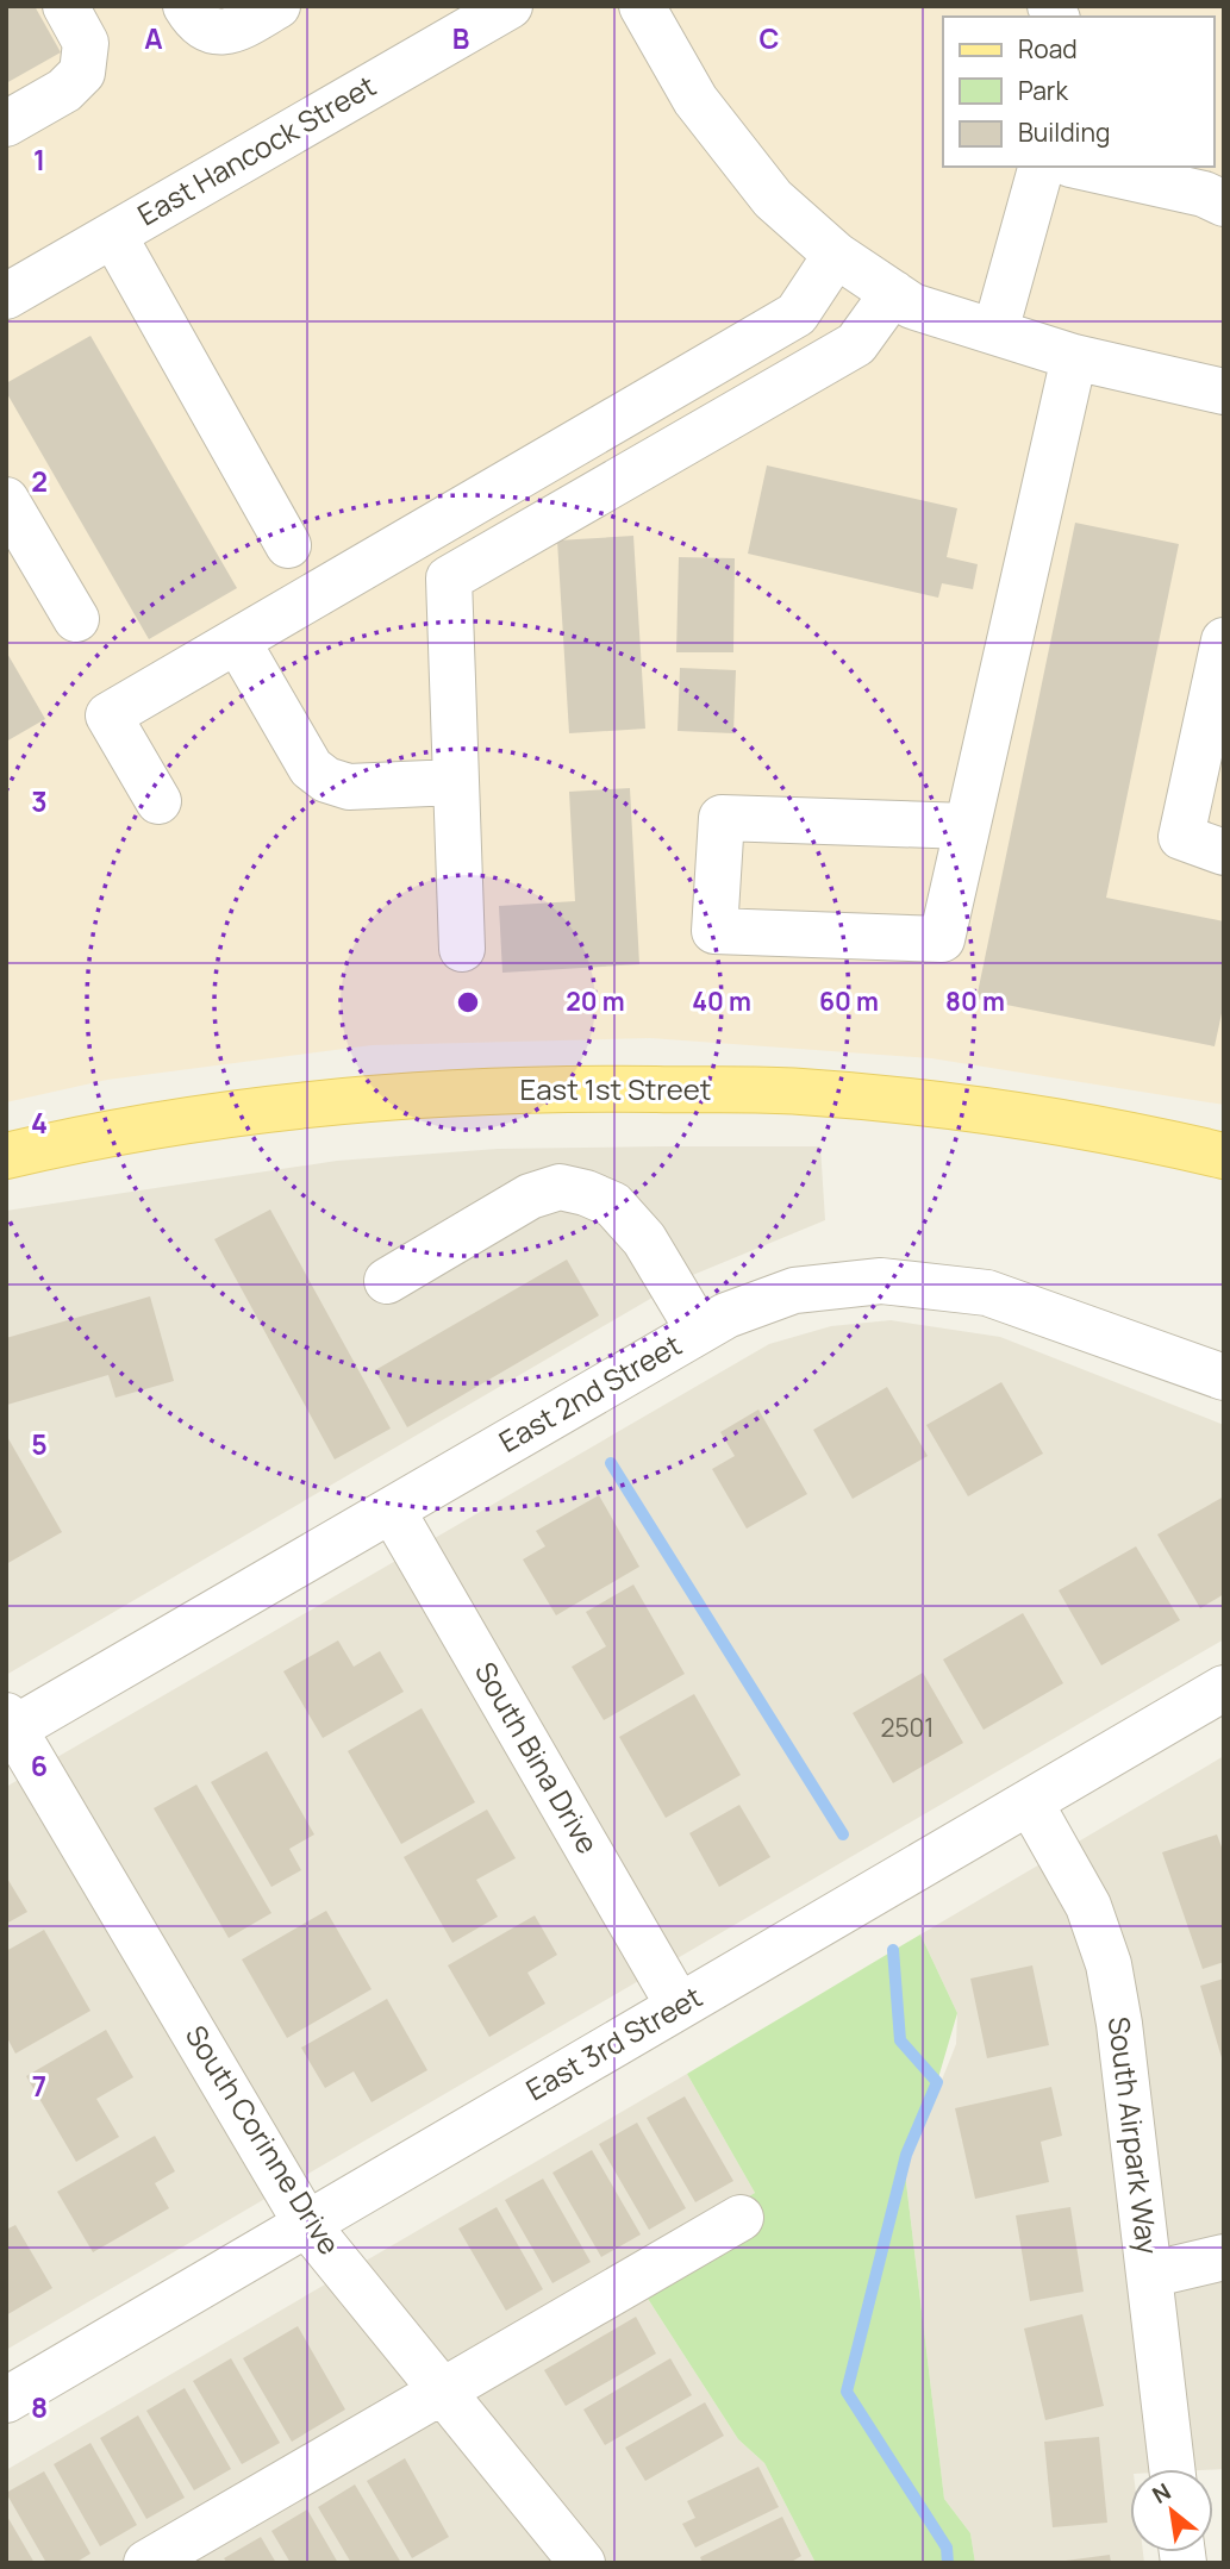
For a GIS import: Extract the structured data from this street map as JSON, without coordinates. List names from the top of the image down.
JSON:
{
  "streets": {
    "main road": ["East 1st Street"],
    "street": [
      "East Hancock Street",
      "East 2nd Street",
      "South Bina Drive",
      "East 3rd Street",
      "South Airpark Way",
      "South Corinne Drive"
    ]
  },
  "crossings": [
    ["East 2nd Street", "South Bina Drive"],
    ["East 2nd Street", "South Corinne Drive"],
    ["South Bina Drive", "East 3rd Street"],
    ["East 3rd Street", "South Airpark Way"],
    ["East 3rd Street", "South Corinne Drive"]
  ],
  "house_numbers": ["2501"],
  "legend": ["Road", "Park", "Building"],
  "north": "top left",
  "grid": {
    "columns": ["A", "B", "C"],
    "rows": [
      "1",
      "2",
      "3",
      "4",
      "5",
      "6",
      "7",
      "8"
    ]
  },
  "rings": [
    "20 m",
    "40 m",
    "60 m",
    "80 m"
  ]
}
